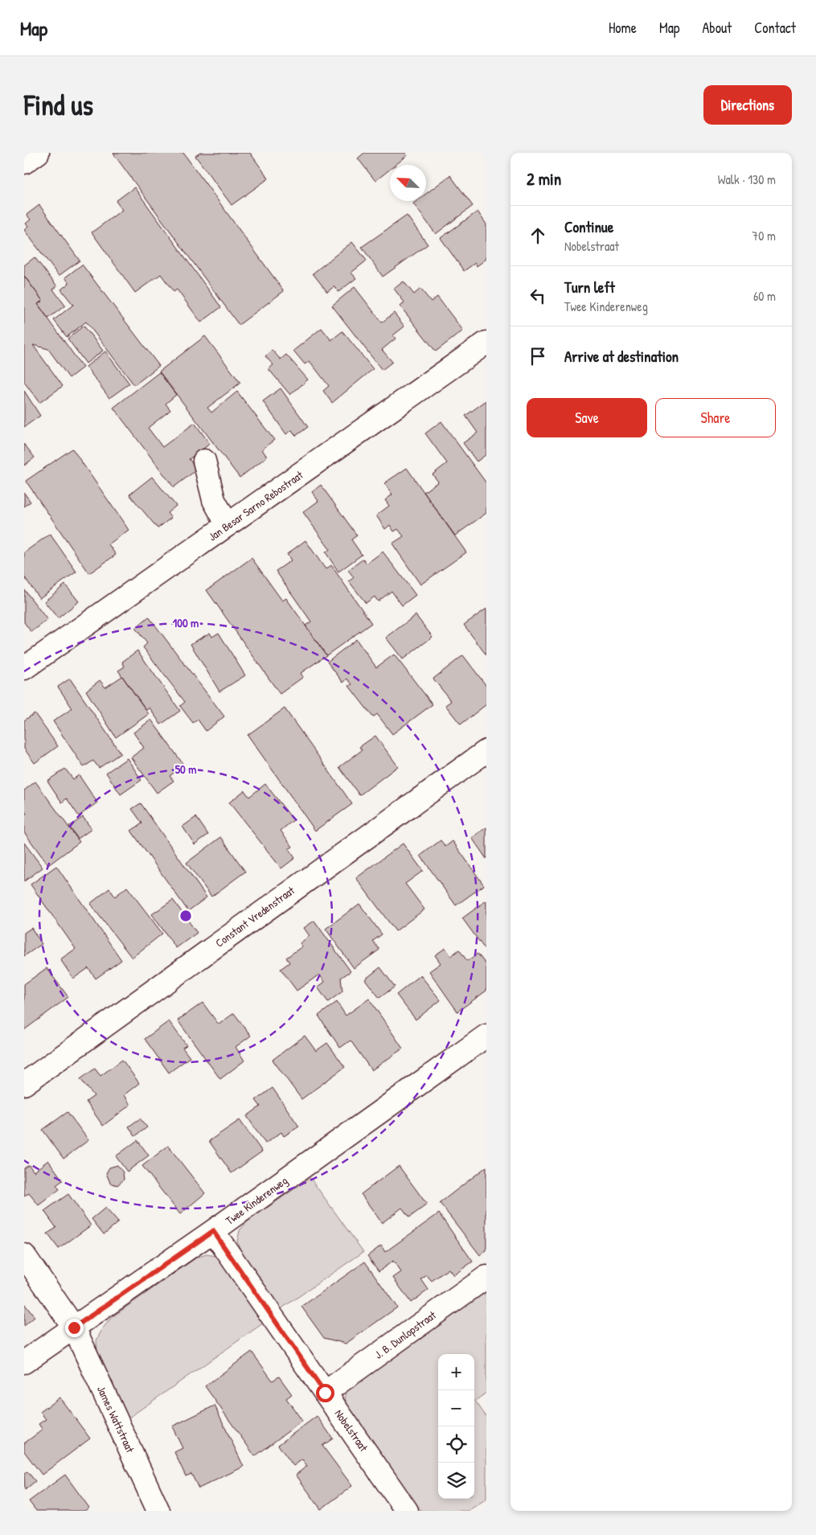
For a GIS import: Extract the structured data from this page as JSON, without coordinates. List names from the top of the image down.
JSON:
{
  "streets": {
    "street": [
      "Jan Besar Sarno Rebostraat",
      "Constant Vredenstraat",
      "Twee Kinderenweg",
      "J. B. Dunlopstraat",
      "James Wattstraat",
      "Nobelstraat"
    ]
  },
  "crossings": [
    ["Twee Kinderenweg", "James Wattstraat"],
    ["Twee Kinderenweg", "Nobelstraat"],
    ["J. B. Dunlopstraat", "Nobelstraat"]
  ],
  "north": "top left",
  "page": {
    "header": "Map",
    "nav": [
      "Home",
      "Map",
      "About",
      "Contact"
    ],
    "buttons": [
      "Directions",
      ["Save", "Share"]
    ],
    "title": "Find us",
    "heading": ["2 min", "Walk · 130 m"],
    "list": [
      ["Continue", "Nobelstraat", "70 m"],
      ["Turn left", "Twee Kinderenweg", "60 m"],
      "Arrive at destination"
    ],
    "map_buttons": ["+", "−"]
  },
  "rings": ["100 m", "50 m"]
}
